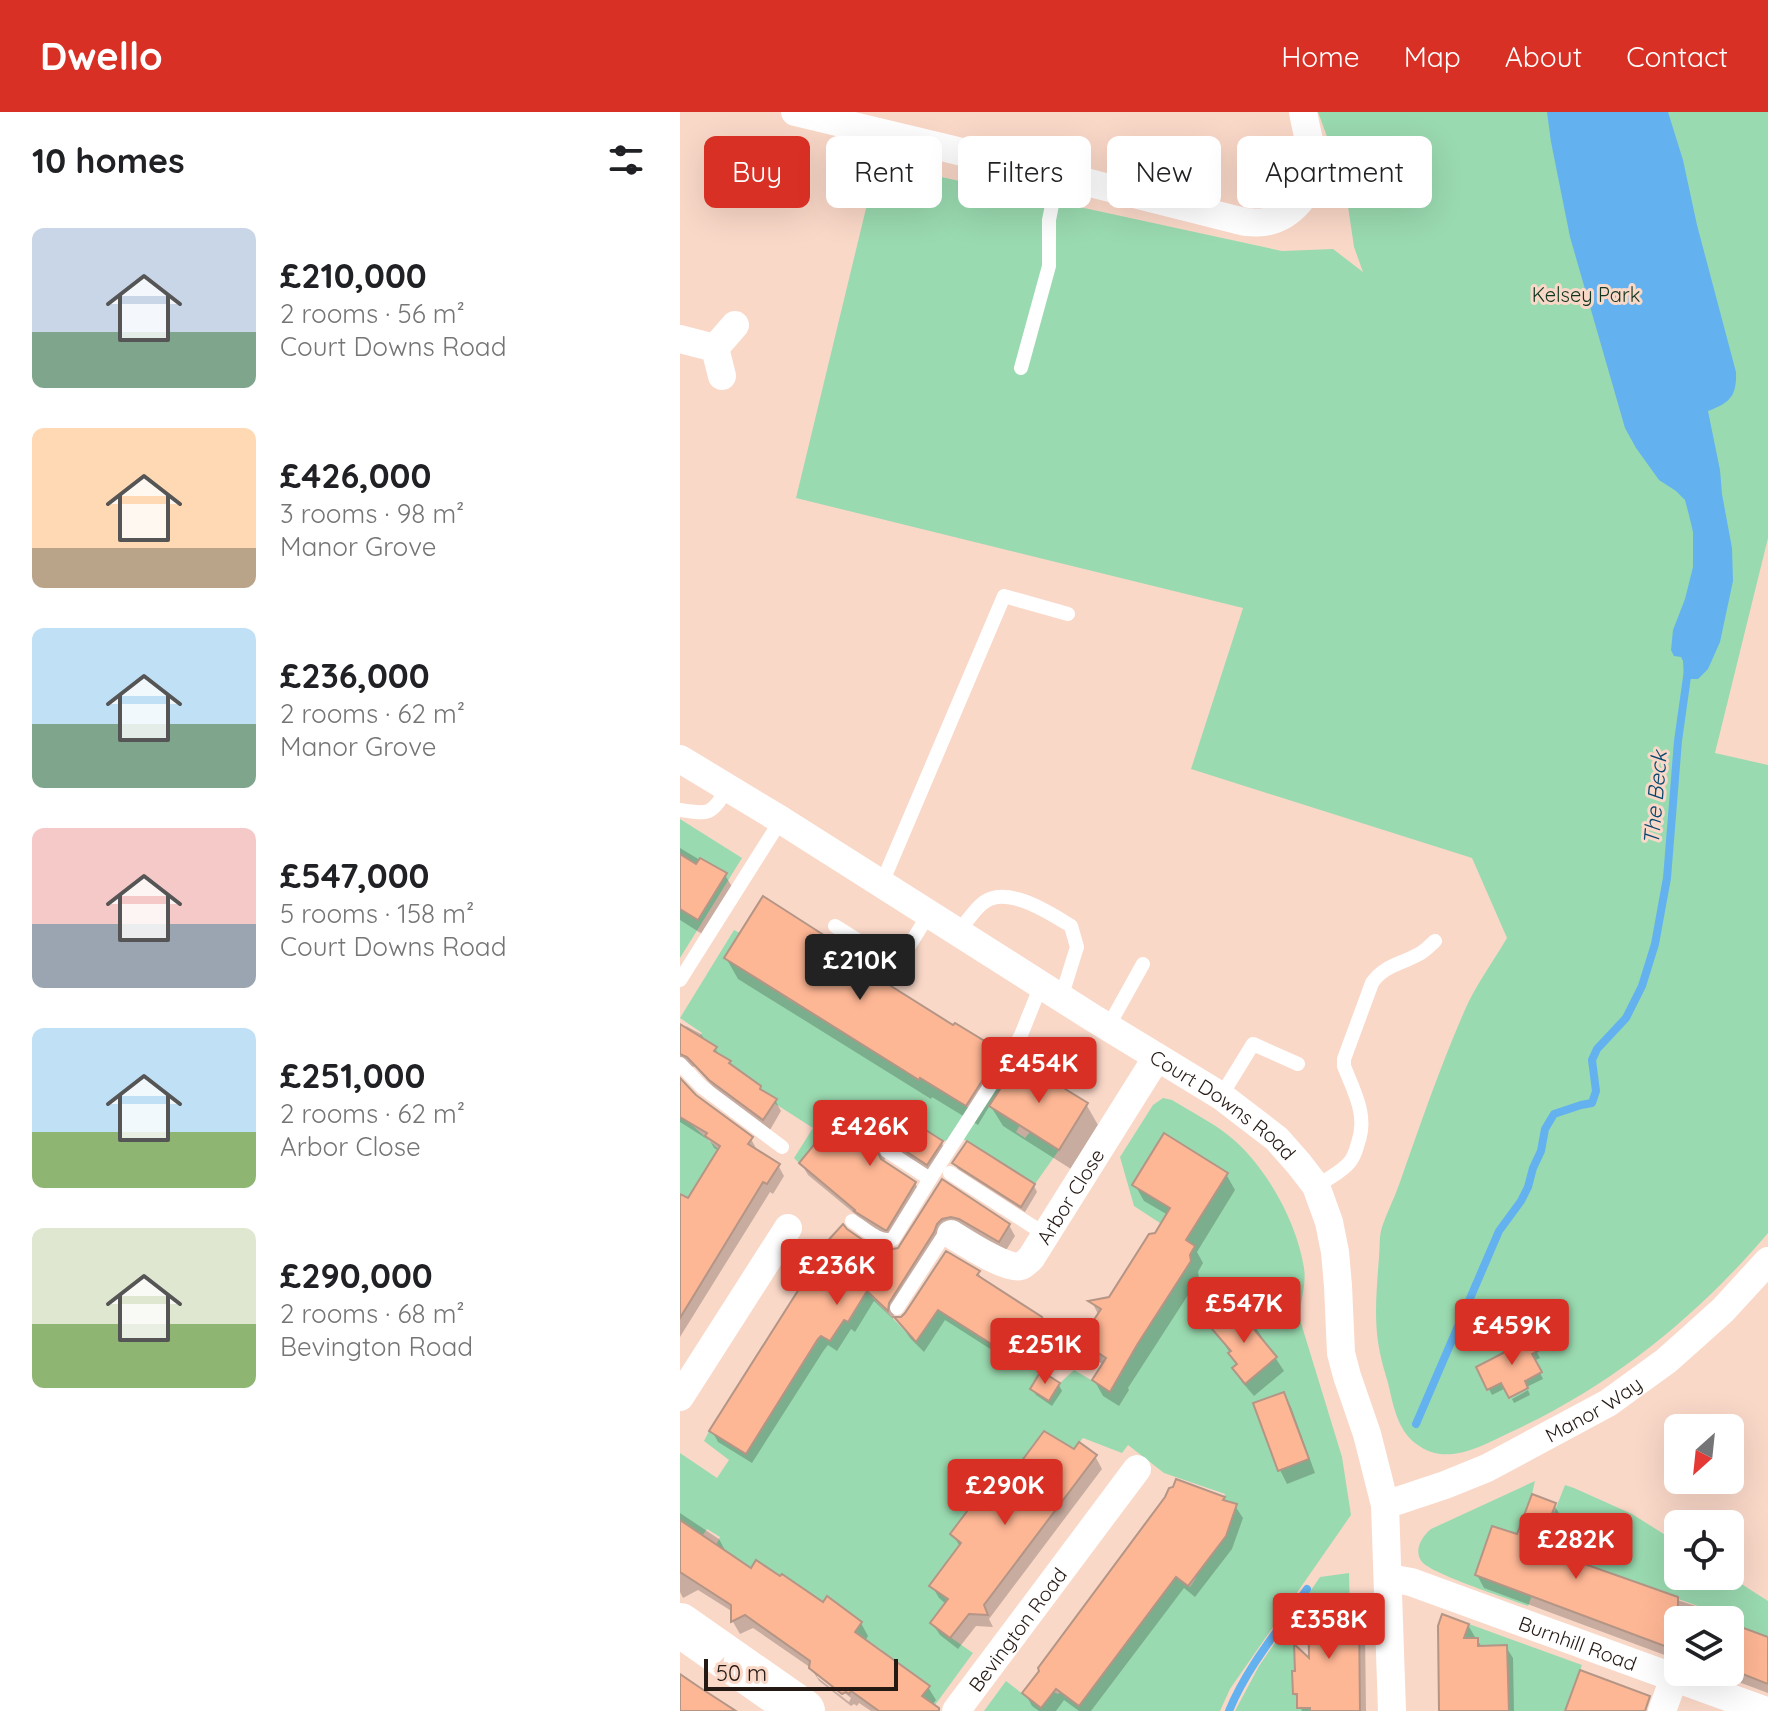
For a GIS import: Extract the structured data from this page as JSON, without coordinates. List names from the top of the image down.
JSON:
{
  "streets": {
    "street": [
      "Court Downs Road",
      "Arbor Close",
      "Manor Way",
      "Bevington Road",
      "Burnhill Road"
    ]
  },
  "crossings": [
    ["Court Downs Road", "Arbor Close"],
    ["Court Downs Road", "Manor Way"],
    ["Court Downs Road", "Burnhill Road"]
  ],
  "water": ["The Beck"],
  "parks": ["Kelsey Park"],
  "scale_bar": "50 m",
  "north": "bottom left",
  "page": {
    "header": "Dwello",
    "nav": [
      "Home",
      "Map",
      "About",
      "Contact"
    ],
    "heading": "10 homes",
    "chip": [
      "Buy",
      "Rent",
      "Filters",
      "New",
      "Apartment"
    ],
    "list": [
      {
        "name": "£210,000",
        "note": "2 rooms · 56 m² · Court Downs Road"
      },
      {
        "name": "£426,000",
        "note": "3 rooms · 98 m² · Manor Grove"
      },
      {
        "name": "£236,000",
        "note": "2 rooms · 62 m² · Manor Grove"
      },
      {
        "name": "£547,000",
        "note": "5 rooms · 158 m² · Court Downs Road"
      },
      {
        "name": "£251,000",
        "note": "2 rooms · 62 m² · Arbor Close"
      },
      {
        "name": "£290,000",
        "note": "2 rooms · 68 m² · Bevington Road"
      }
    ],
    "price": [
      "£210K",
      "£454K",
      "£426K",
      "£236K",
      "£547K",
      "£459K",
      "£251K",
      "£290K",
      "£282K",
      "£358K"
    ],
    "scale": "50 m"
  }
}
